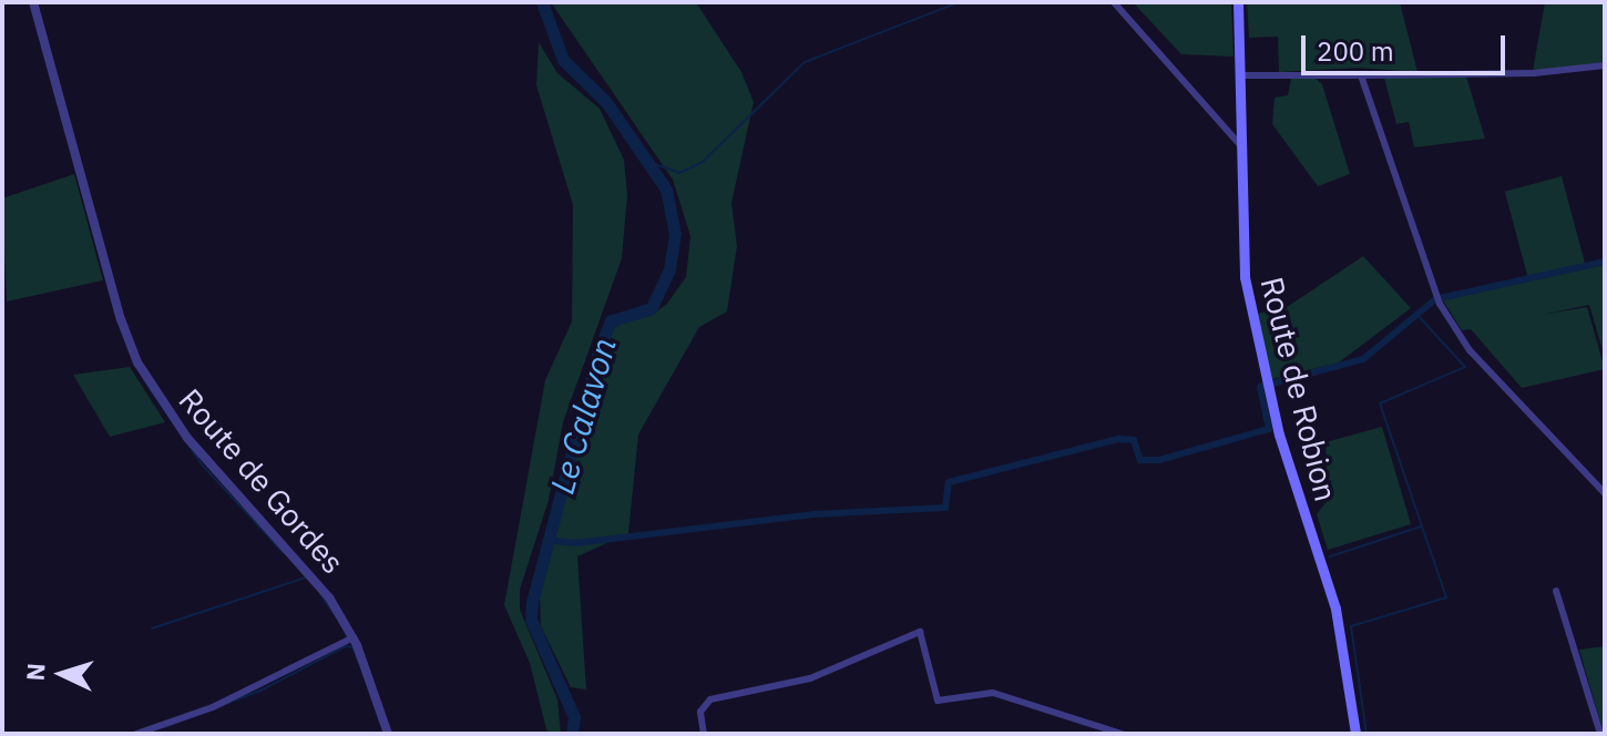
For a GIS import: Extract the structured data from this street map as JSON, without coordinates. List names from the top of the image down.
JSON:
{
  "streets": {
    "main road": ["Route de Robion"],
    "street": ["Route de Gordes"]
  },
  "water": ["Le Calavon"],
  "scale_bar": "200 m",
  "north": "left"
}
